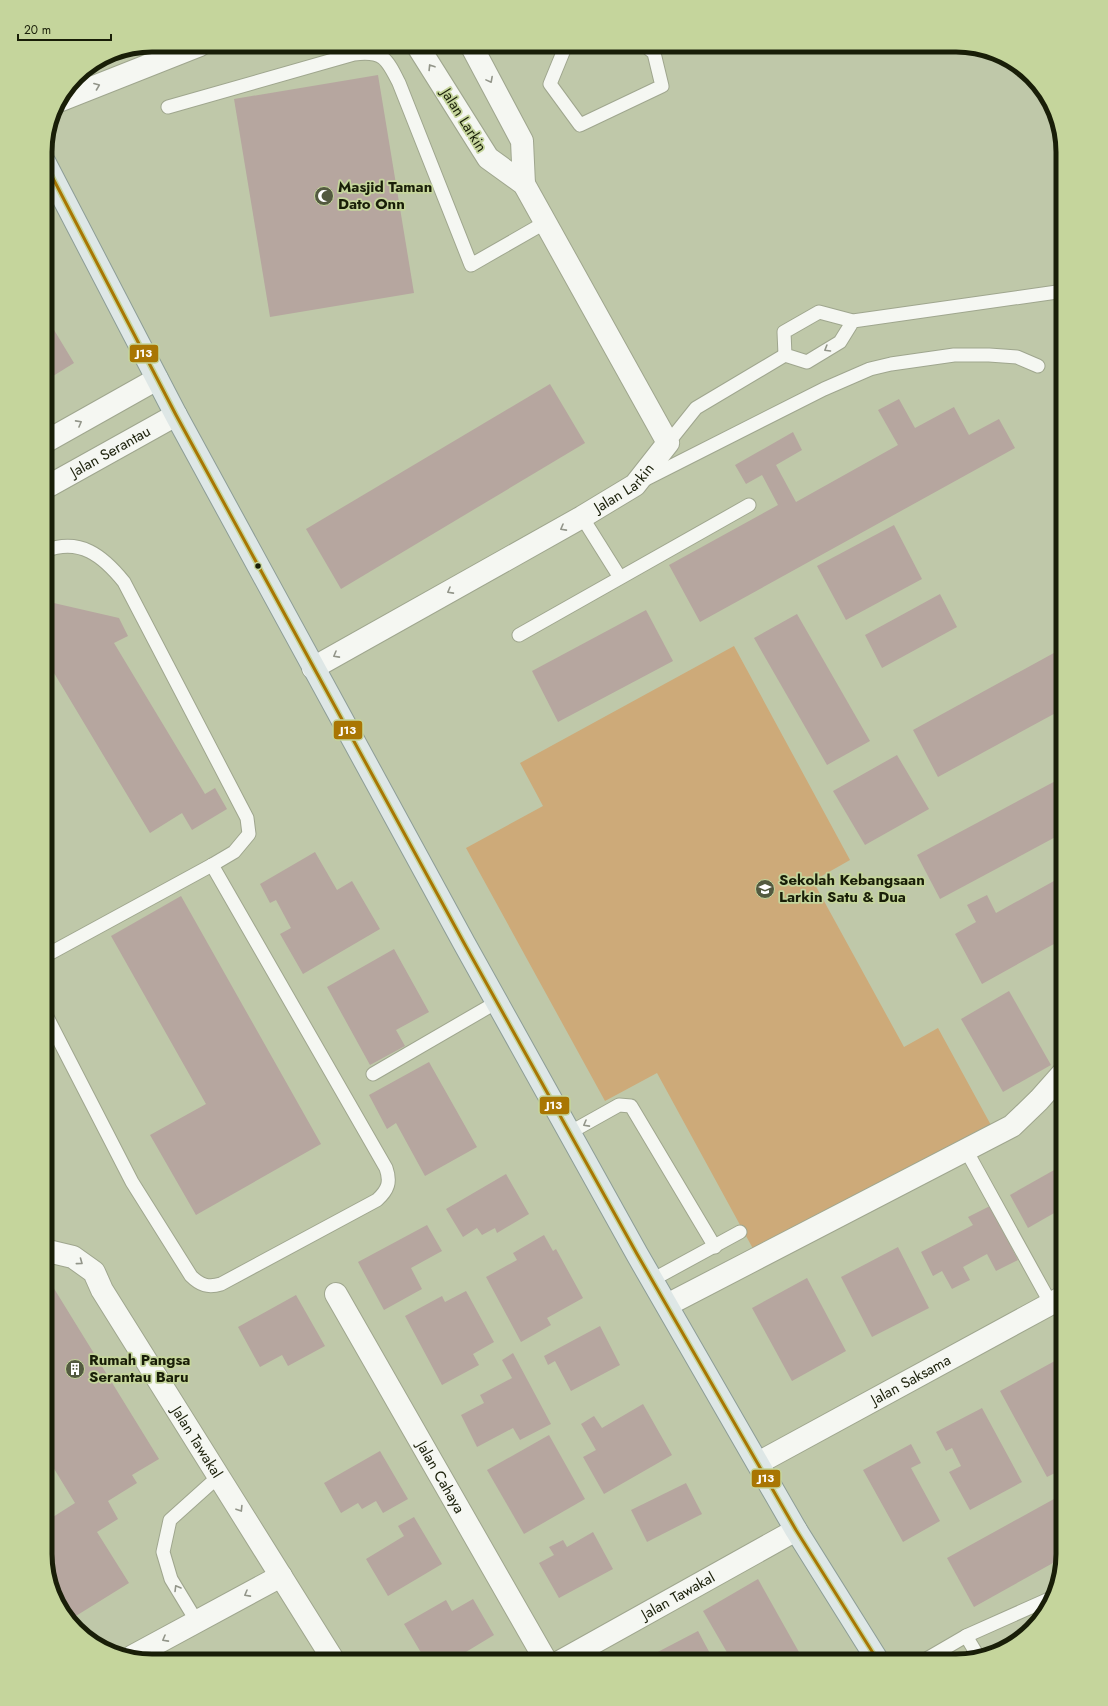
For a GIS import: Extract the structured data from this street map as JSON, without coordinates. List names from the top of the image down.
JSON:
{
  "streets": {
    "street": [
      "Jalan Larkin",
      "Jalan Serantau",
      "Jalan Saksama",
      "Jalan Tawakal",
      "Jalan Cahaya"
    ]
  },
  "one_way": ["Jalan Tawakal"],
  "places": {
    "mosque": ["Masjid Taman Dato Onn"],
    "school or university": ["Sekolah Kebangsaan Larkin Satu & Dua"],
    "building": ["Rumah Pangsa Serantau Baru"]
  },
  "lines": ["transit line J13"],
  "scale_bar": "20 m"
}
